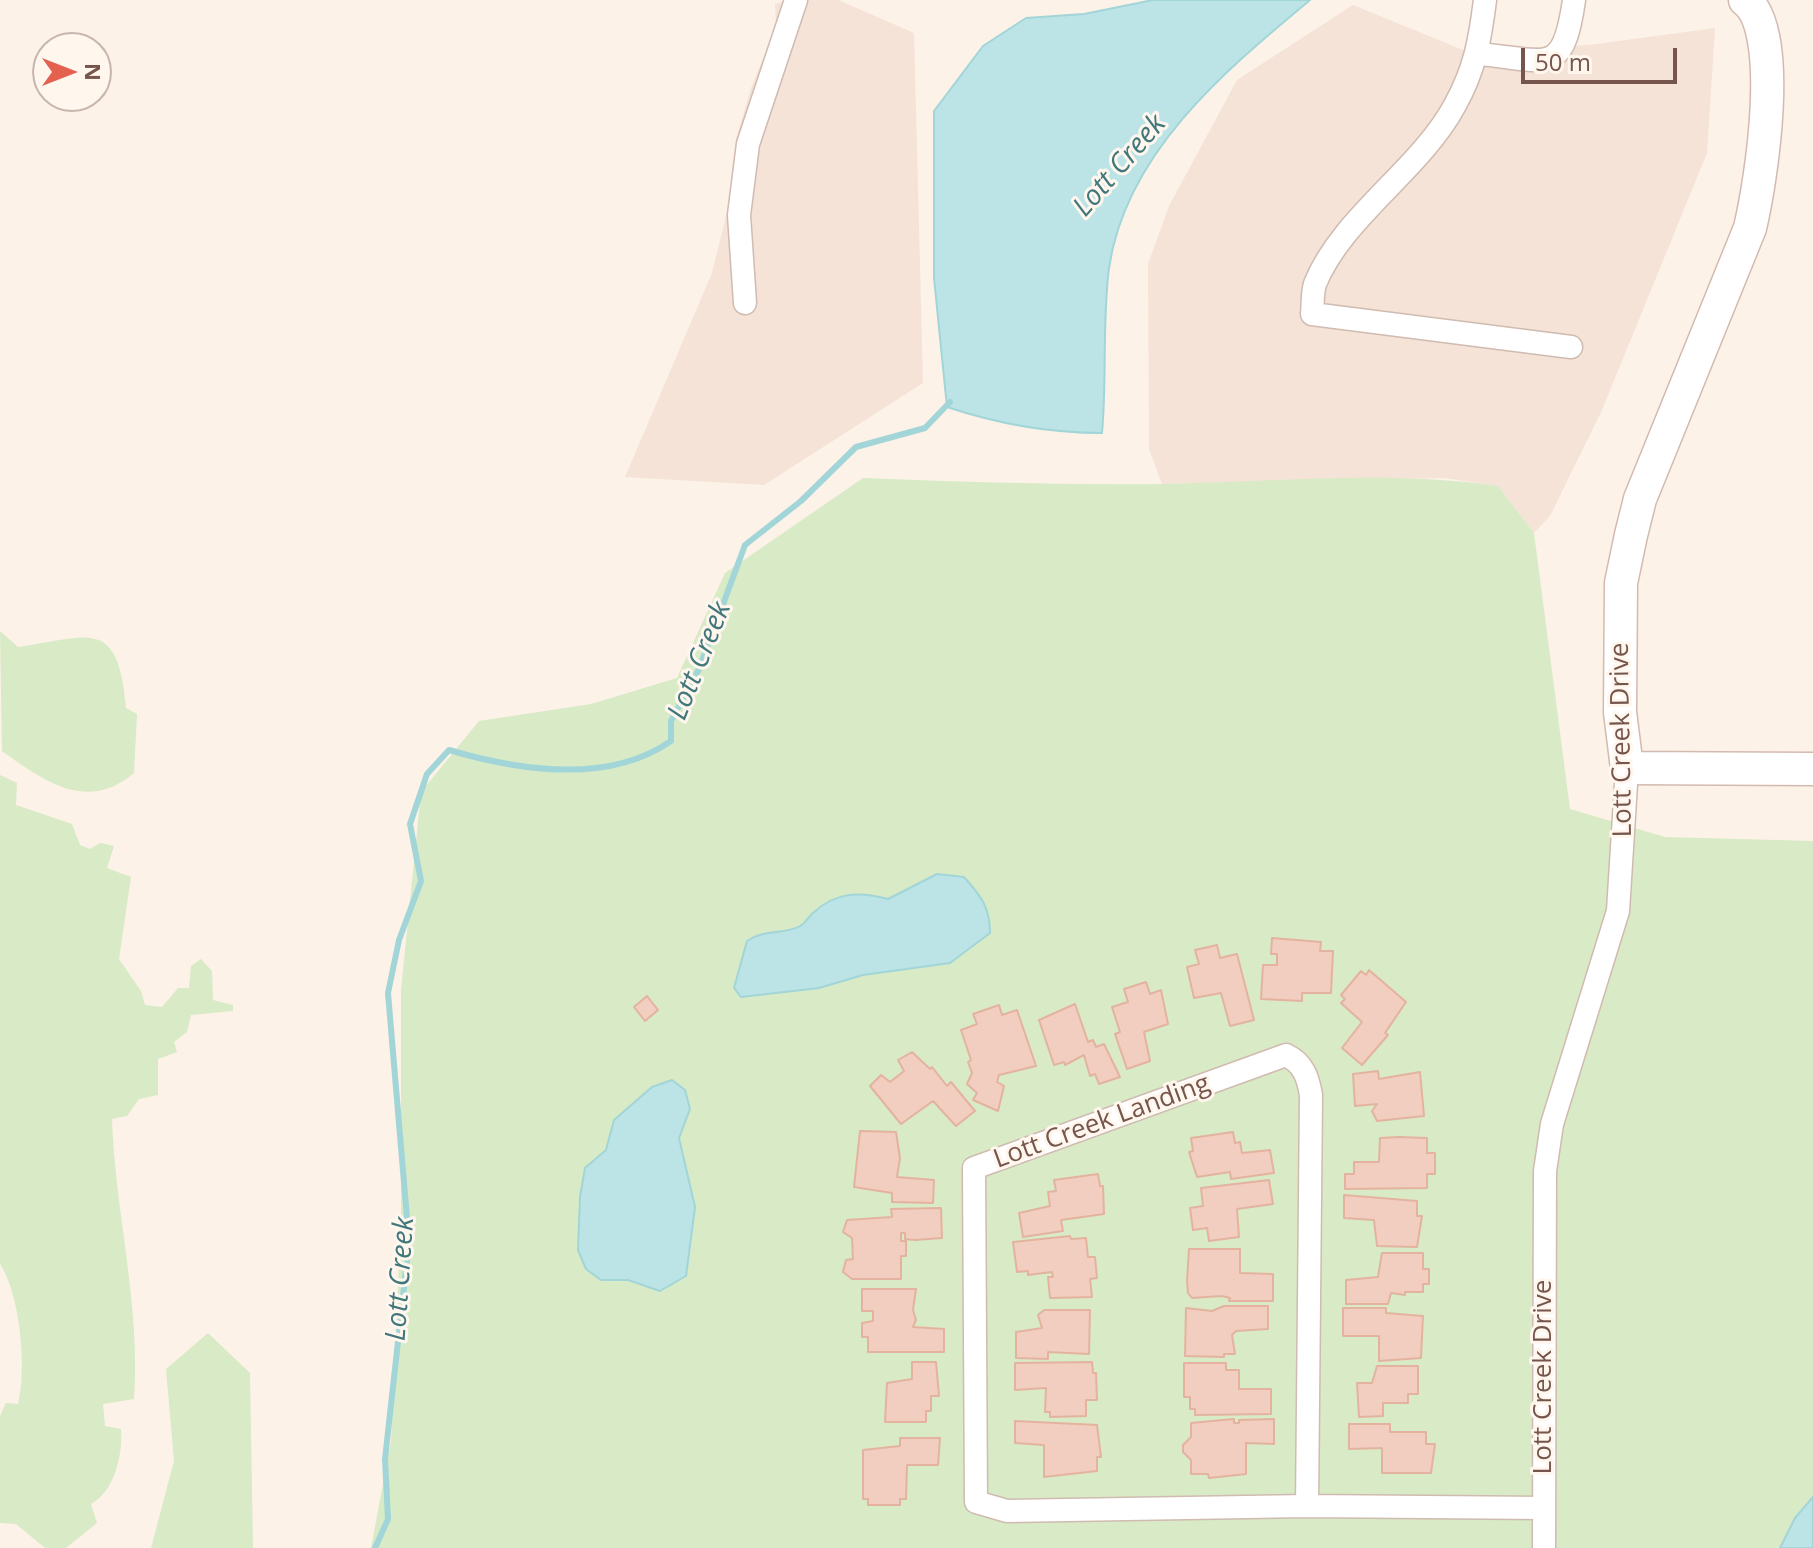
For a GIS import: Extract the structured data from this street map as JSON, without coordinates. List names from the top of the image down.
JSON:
{
  "streets": {
    "street": ["Lott Creek Drive", "Lott Creek Landing"]
  },
  "crossings": [
    ["Lott Creek Drive", "Lott Creek Landing"]
  ],
  "water": ["Lott Creek"],
  "scale_bar": "50 m",
  "north": "right"
}
